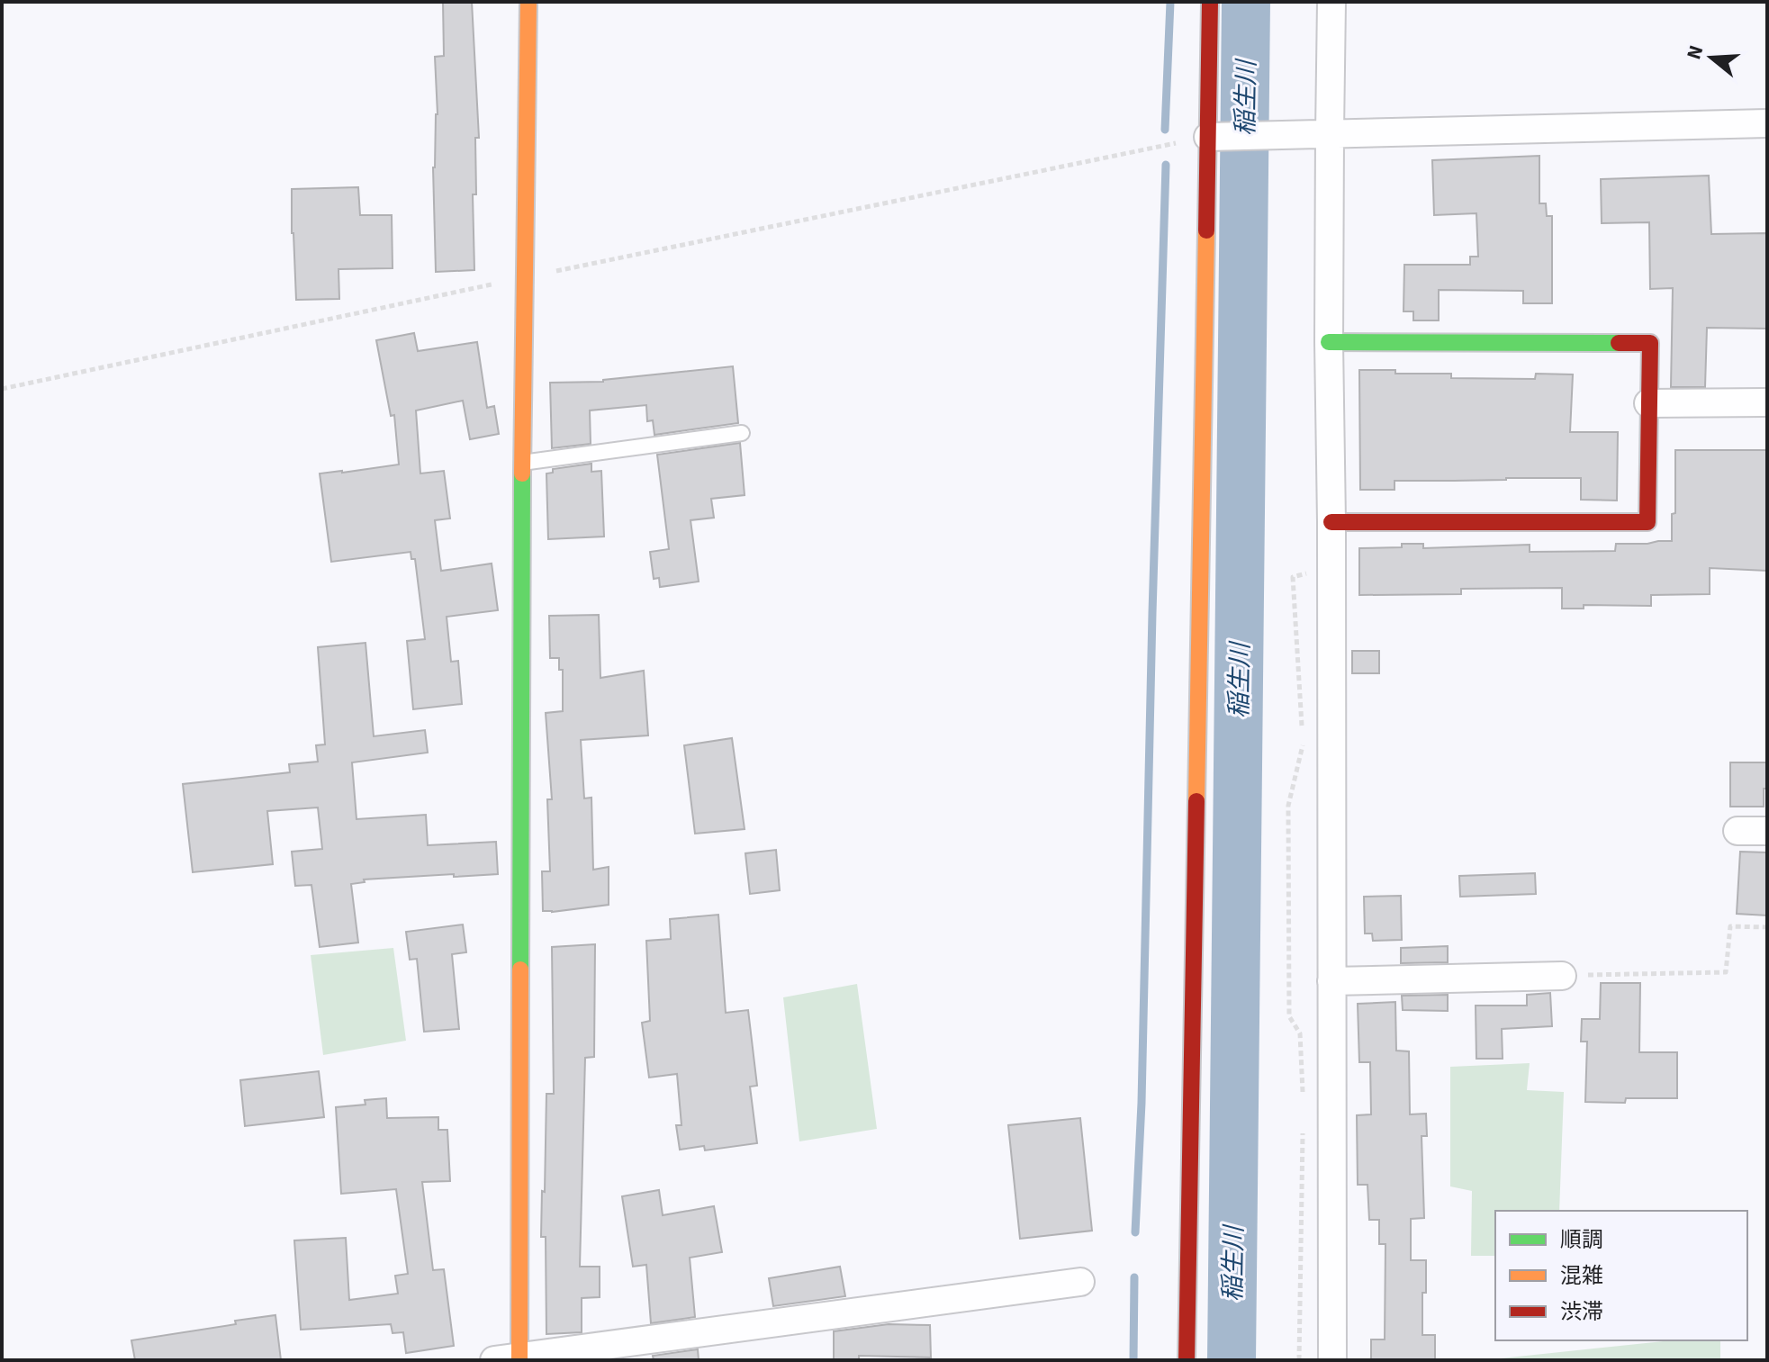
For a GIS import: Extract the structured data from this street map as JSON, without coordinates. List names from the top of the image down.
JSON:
{
  "water": ["稲生川"],
  "legend": ["順調", "混雑", "渋滞"],
  "north": "left"
}
